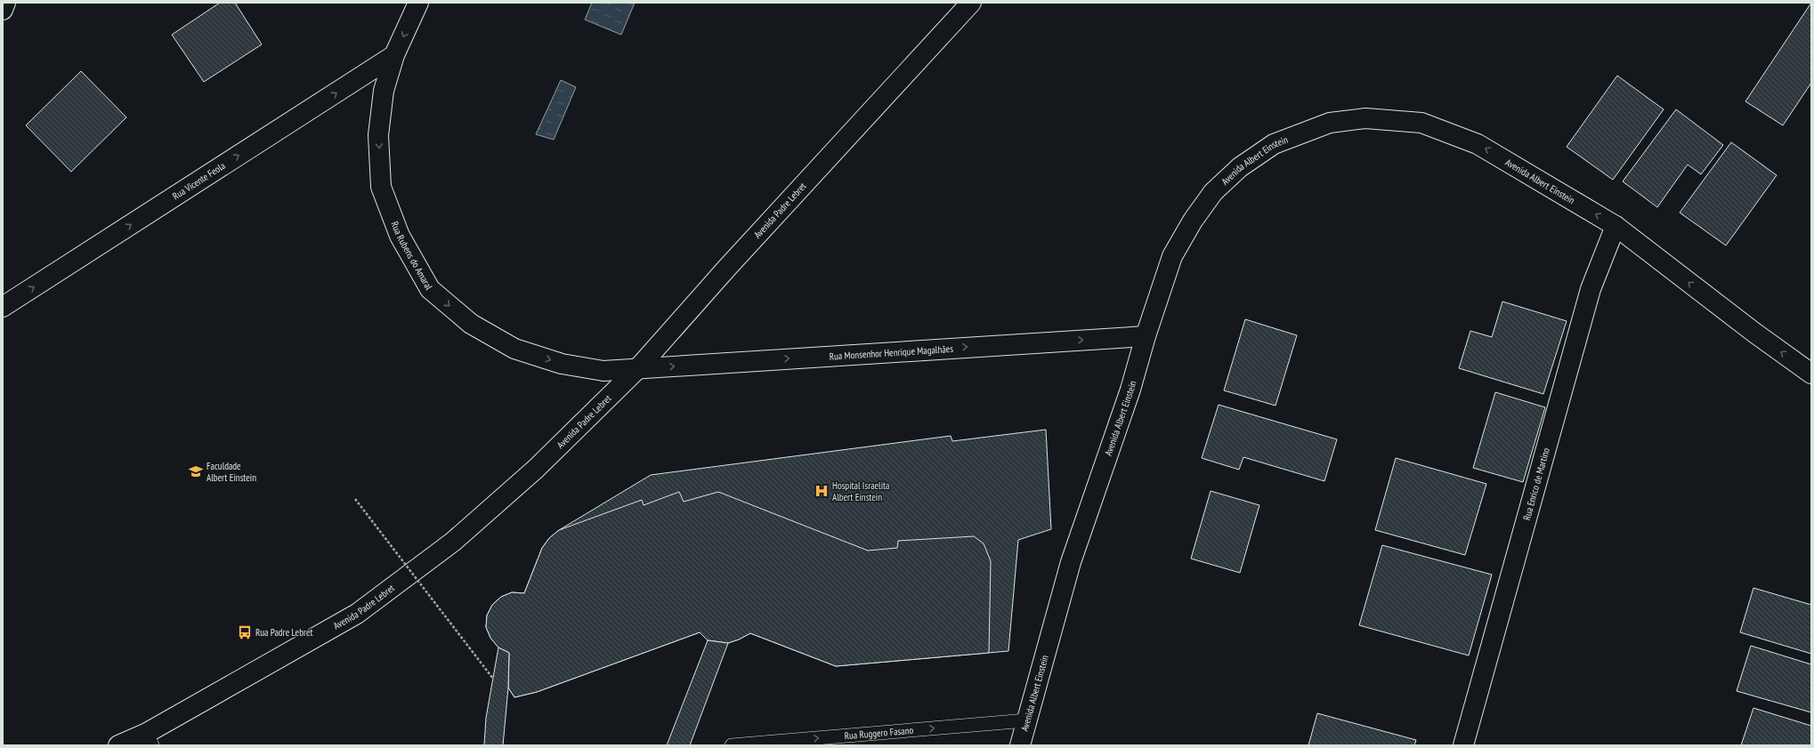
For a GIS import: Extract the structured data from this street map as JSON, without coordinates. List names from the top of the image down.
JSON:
{
  "streets": {
    "street": [
      "Avenida Albert Einstein",
      "Rua Vicente Feola",
      "Avenida Padre Lebret",
      "Rua Rubens do Amaral",
      "Rua Monsenhor Henrique Magalhães",
      "Rua Enrico de Martino"
    ],
    "lane": ["Rua Ruggero Fasano"]
  },
  "crossings": [
    ["Avenida Albert Einstein", "Rua Monsenhor Henrique Magalhães"],
    ["Avenida Albert Einstein", "Rua Enrico de Martino"],
    ["Avenida Albert Einstein", "Rua Ruggero Fasano"],
    ["Rua Vicente Feola", "Rua Rubens do Amaral"],
    ["Avenida Padre Lebret", "Rua Rubens do Amaral"],
    ["Avenida Padre Lebret", "Rua Monsenhor Henrique Magalhães"],
    ["Rua Rubens do Amaral", "Rua Monsenhor Henrique Magalhães"]
  ],
  "one_way": ["Rua Vicente Feola", "Rua Monsenhor Henrique Magalhães", "Rua Ruggero Fasano"],
  "places": {
    "school or university": ["Faculdade Albert Einstein"],
    "hospital": ["Hospital Israelita Albert Einstein"],
    "bus stop": ["Rua Padre Lebret"]
  }
}
